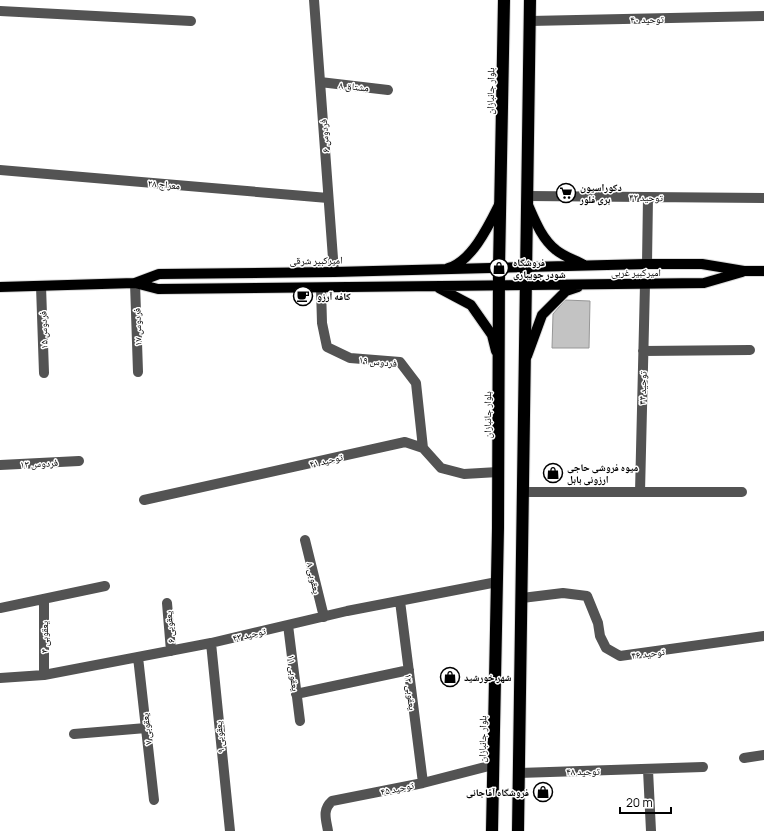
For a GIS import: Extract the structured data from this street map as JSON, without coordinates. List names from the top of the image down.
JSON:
{
  "streets": {
    "highway": ["بلوار جانبازان"],
    "main road": ["امیرکبیر شرقی", "امیرکبیر غربی"],
    "street": [
      "توحید ۴۰",
      "مشتاق ۸",
      "فردوس ۶",
      "معراج ۲۸",
      "توحید ۴۲",
      "فردوس ۱۷",
      "فردوس ۱۵",
      "فردوس ۱۹",
      "توحید ۴۴",
      "توحید ۴۱",
      "فردوس ۱۳",
      "یعقوبی ۸",
      "یعقوبی ۶",
      "توحید ۴۳",
      "یعقوبی ۴",
      "توحید ۴۶",
      "یعقوبی ۱۱",
      "یعقوبی ۱۳",
      "یعقوبی ۷",
      "یعقوبی ۹",
      "توحید ۴۸",
      "توحید ۴۵"
    ]
  },
  "crossings": [
    ["مشتاق ۸", "فردوس ۶"],
    ["بلوار جانبازان", "امیرکبیر شرقی"],
    ["بلوار جانبازان", "امیرکبیر غربی"],
    ["بلوار جانبازان", "توحید ۴۳"],
    ["بلوار جانبازان", "توحید ۴۵"],
    ["فردوس ۶", "معراج ۲۸"],
    ["فردوس ۶", "امیرکبیر شرقی"],
    ["امیرکبیر شرقی", "امیرکبیر غربی"],
    ["امیرکبیر شرقی", "فردوس ۱۷"],
    ["امیرکبیر شرقی", "فردوس ۱۵"],
    ["امیرکبیر شرقی", "فردوس ۱۹"],
    ["امیرکبیر غربی", "توحید ۴۴"],
    ["فردوس ۱۹", "توحید ۴۱"],
    ["یعقوبی ۸", "توحید ۴۳"],
    ["یعقوبی ۶", "توحید ۴۳"],
    ["توحید ۴۳", "یعقوبی ۴"],
    ["توحید ۴۳", "یعقوبی ۱۱"],
    ["توحید ۴۳", "یعقوبی ۱۳"],
    ["توحید ۴۳", "یعقوبی ۷"],
    ["توحید ۴۳", "یعقوبی ۹"],
    ["یعقوبی ۱۳", "توحید ۴۵"]
  ],
  "places": {
    "supermarket": ["دکوراسیون بری فلور"],
    "shop": [
      "فروشگاه شودر جویباری",
      "میوه فروشی حاجی ارزونی بابل",
      "شهر خورشید",
      "فروشگاه آقاجانی"
    ],
    "cafe": ["کافه آرزو"]
  },
  "scale_bar": "20 m"
}
